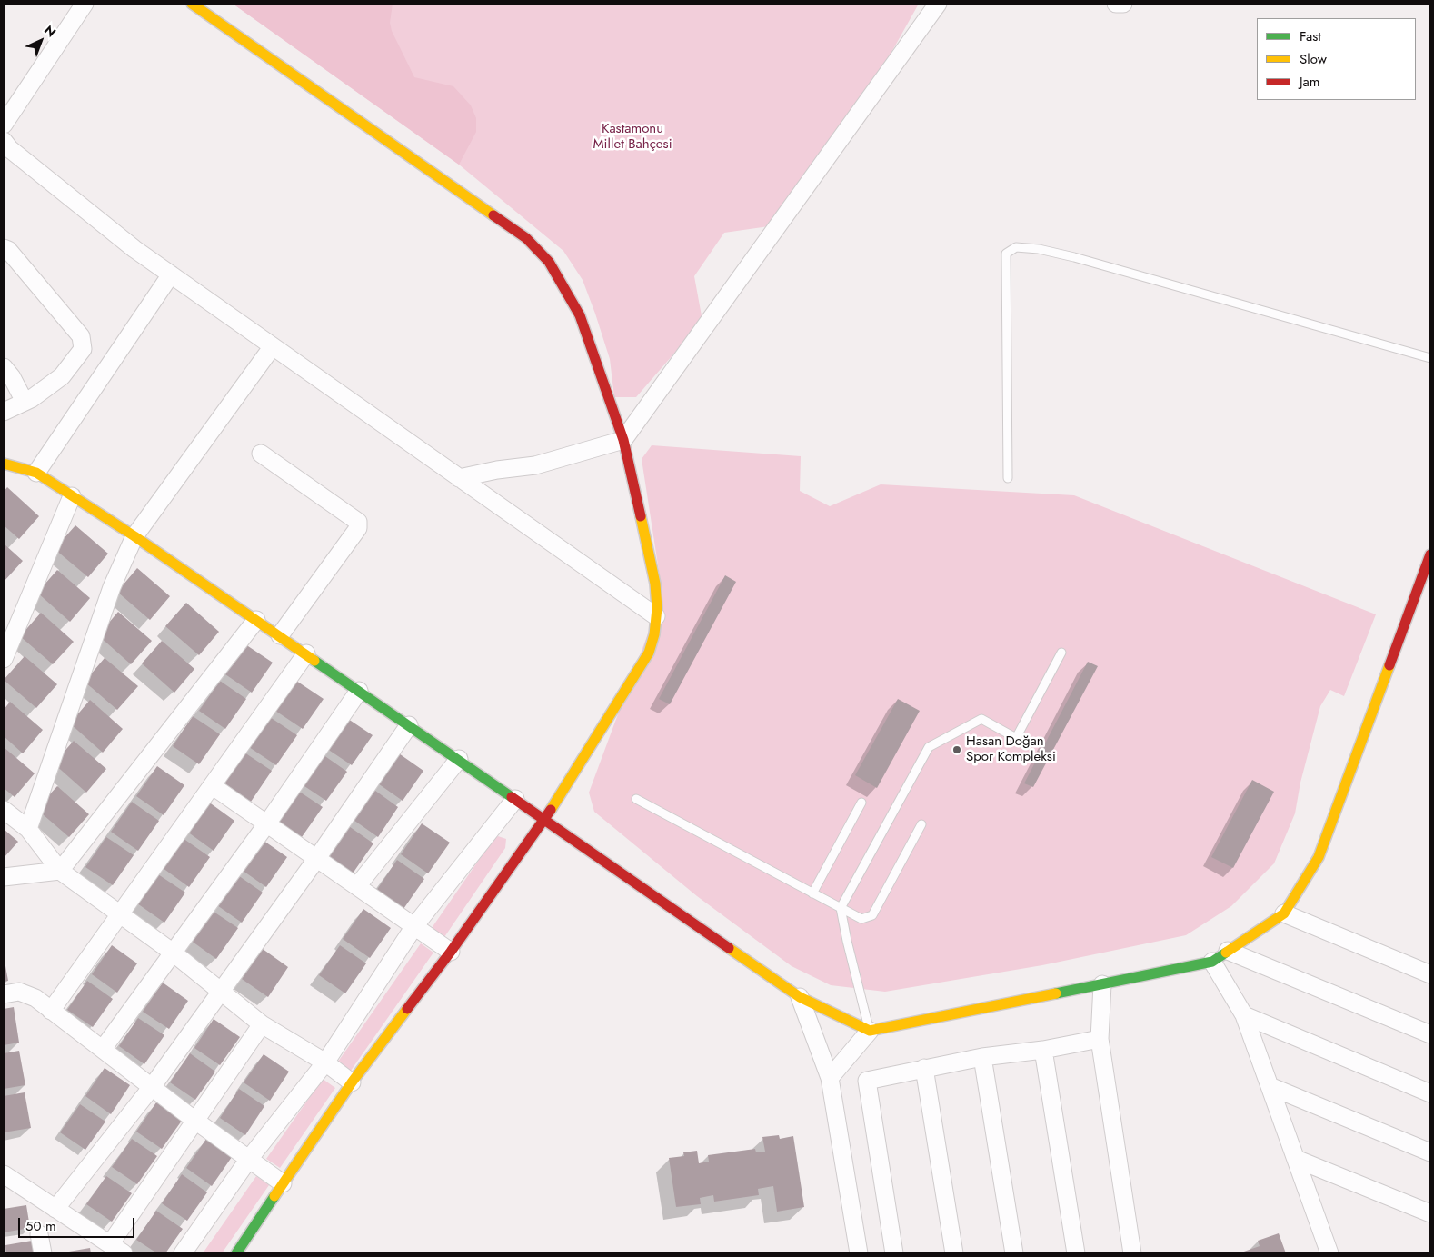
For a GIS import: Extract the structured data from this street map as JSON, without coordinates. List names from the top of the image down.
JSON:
{
  "parks": ["Kastamonu Millet Bahçesi"],
  "places": ["Hasan Doğan Spor Kompleksi"],
  "legend": ["Fast", "Slow", "Jam"],
  "scale_bar": "50 m",
  "north": "top right"
}
